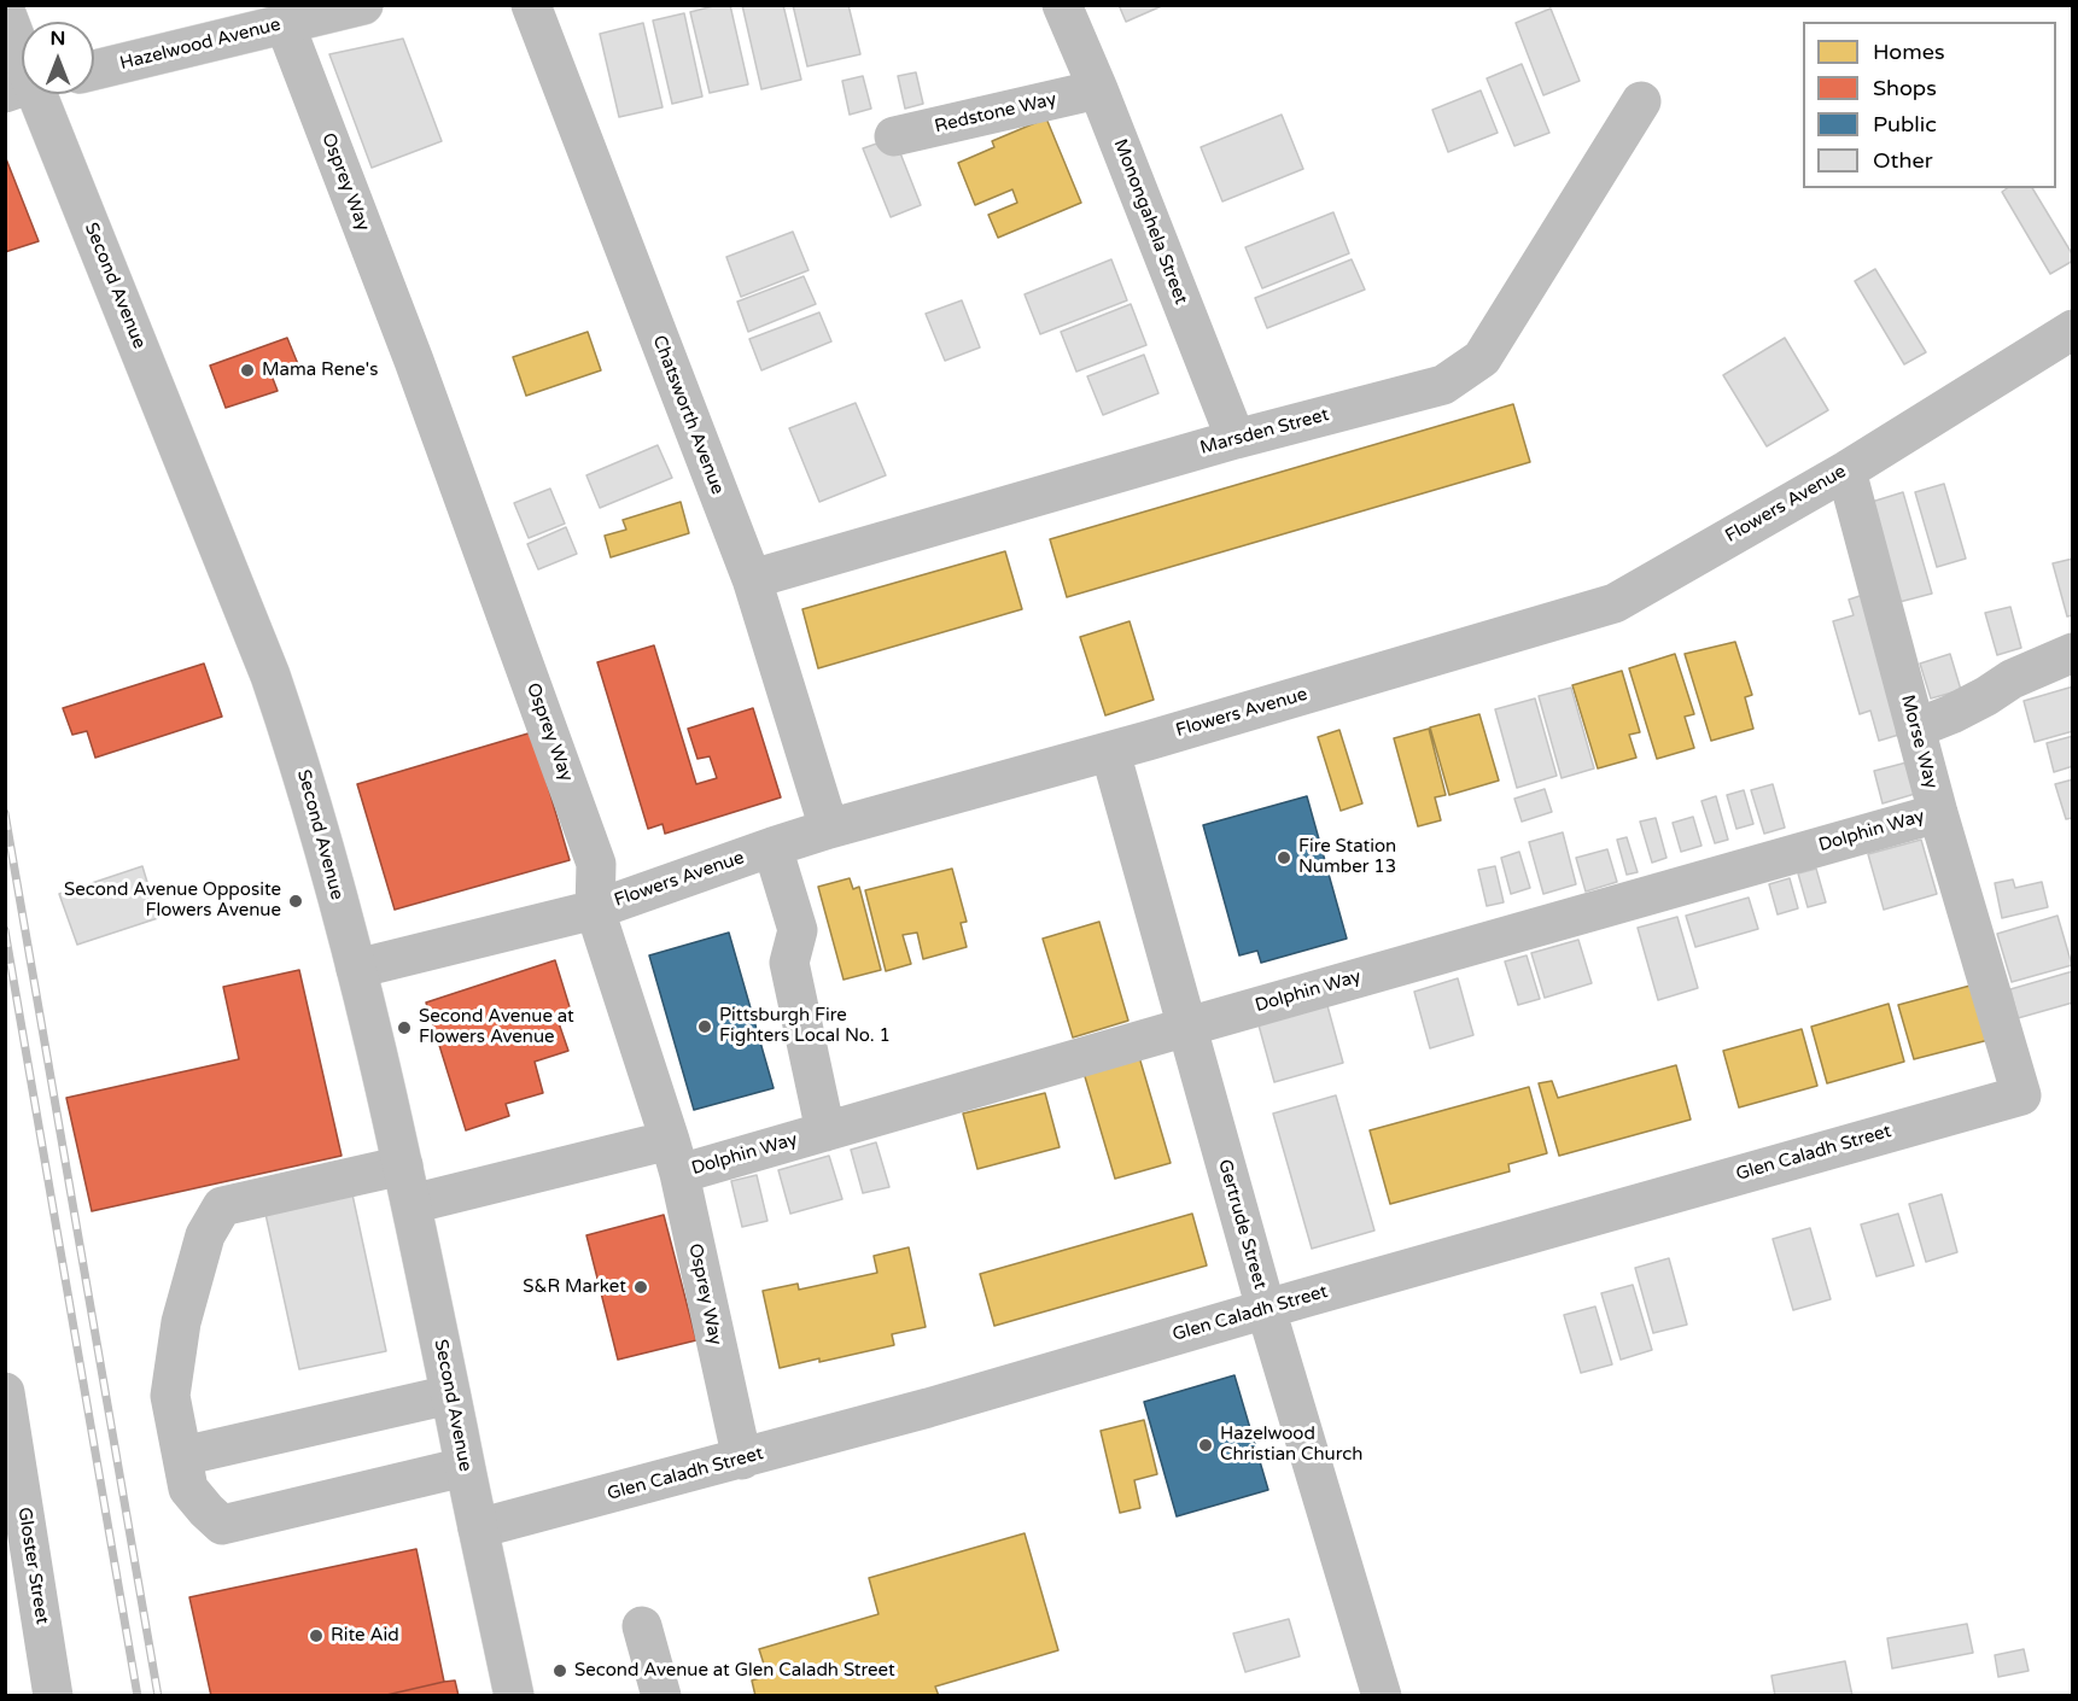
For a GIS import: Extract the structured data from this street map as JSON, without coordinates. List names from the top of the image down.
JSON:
{
  "streets": {
    "street": [
      "Hazelwood Avenue",
      "Redstone Way",
      "Osprey Way",
      "Monongahela Street",
      "Second Avenue",
      "Chatsworth Avenue",
      "Marsden Street",
      "Flowers Avenue",
      "Morse Way",
      "Dolphin Way",
      "Glen Caladh Street",
      "Gertrude Street",
      "Gloster Street"
    ]
  },
  "crossings": [
    ["Hazelwood Avenue", "Osprey Way"],
    ["Redstone Way", "Monongahela Street"],
    ["Osprey Way", "Flowers Avenue"],
    ["Osprey Way", "Dolphin Way"],
    ["Osprey Way", "Glen Caladh Street"],
    ["Monongahela Street", "Marsden Street"],
    ["Second Avenue", "Flowers Avenue"],
    ["Second Avenue", "Dolphin Way"],
    ["Second Avenue", "Glen Caladh Street"],
    ["Chatsworth Avenue", "Marsden Street"],
    ["Chatsworth Avenue", "Flowers Avenue"],
    ["Flowers Avenue", "Morse Way"],
    ["Flowers Avenue", "Gertrude Street"],
    ["Morse Way", "Dolphin Way"],
    ["Morse Way", "Glen Caladh Street"],
    ["Dolphin Way", "Gertrude Street"],
    ["Glen Caladh Street", "Gertrude Street"]
  ],
  "places": [
    "Mama Rene's",
    "Fire Station Number 13",
    "Second Avenue Opposite Flowers Avenue",
    "Pittsburgh Fire Fighters Local No. 1",
    "Second Avenue at Flowers Avenue",
    "S&R Market",
    "Hazelwood Christian Church",
    "Rite Aid",
    "Second Avenue at Glen Caladh Street"
  ],
  "legend": [
    "Homes",
    "Shops",
    "Public",
    "Other"
  ],
  "north": "top"
}
